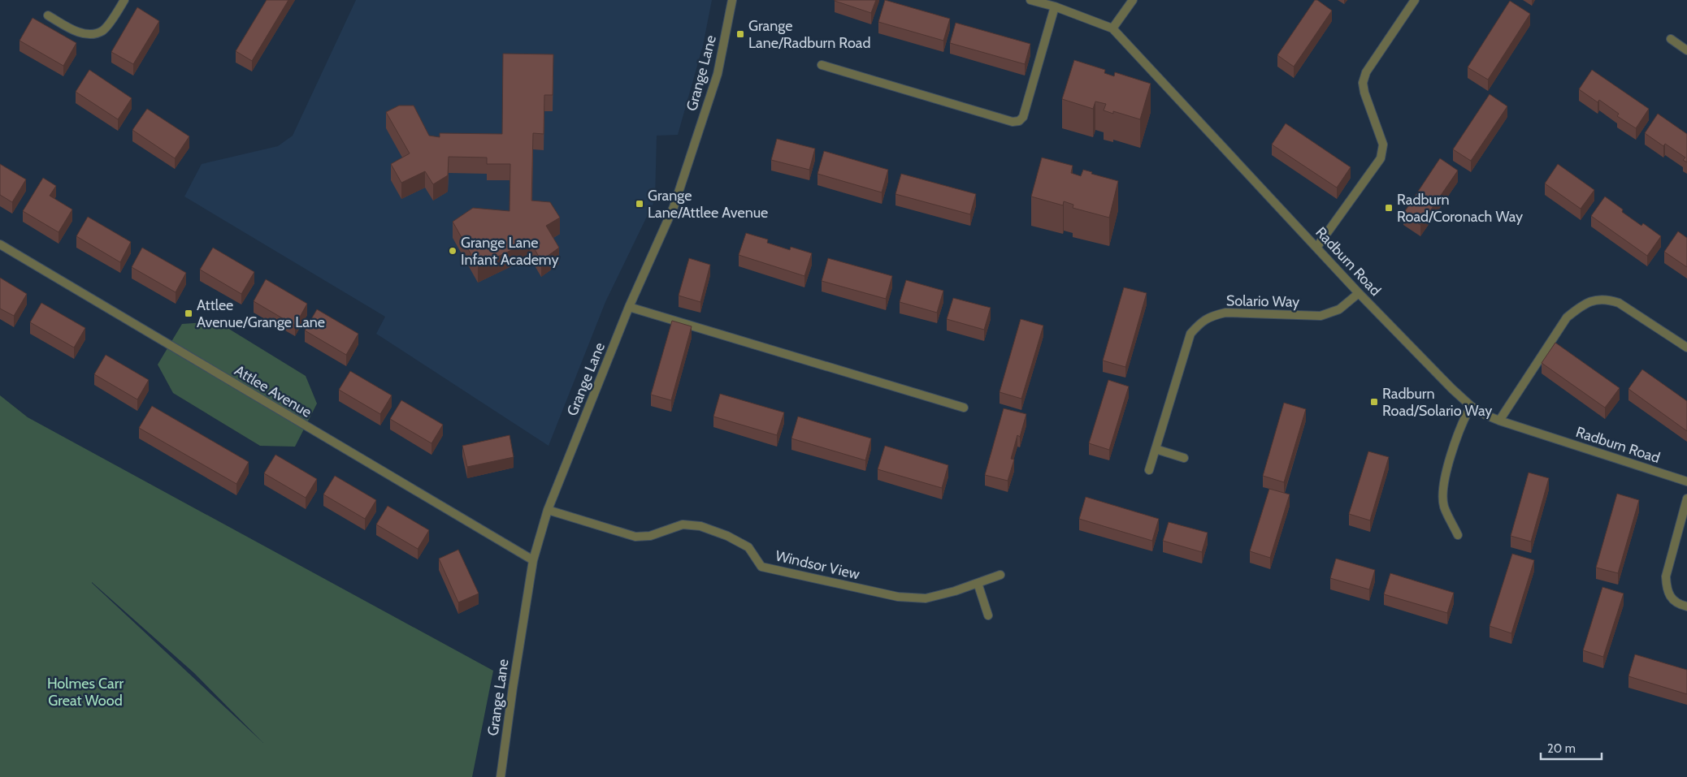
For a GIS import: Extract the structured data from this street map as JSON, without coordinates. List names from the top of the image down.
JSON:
{
  "streets": {
    "street": [
      "Grange Lane",
      "Radburn Road",
      "Solario Way",
      "Attlee Avenue",
      "Windsor View"
    ]
  },
  "crossings": [
    ["Grange Lane", "Attlee Avenue"],
    ["Grange Lane", "Windsor View"],
    ["Radburn Road", "Solario Way"]
  ],
  "parks": ["Holmes Carr Great Wood"],
  "places": {
    "transit": [
      "Grange Lane/Radburn Road",
      "Grange Lane/Attlee Avenue",
      "Radburn Road/Coronach Way",
      "Attlee Avenue/Grange Lane",
      "Radburn Road/Solario Way"
    ],
    "other": ["Grange Lane Infant Academy"]
  },
  "scale_bar": "20 m"
}
